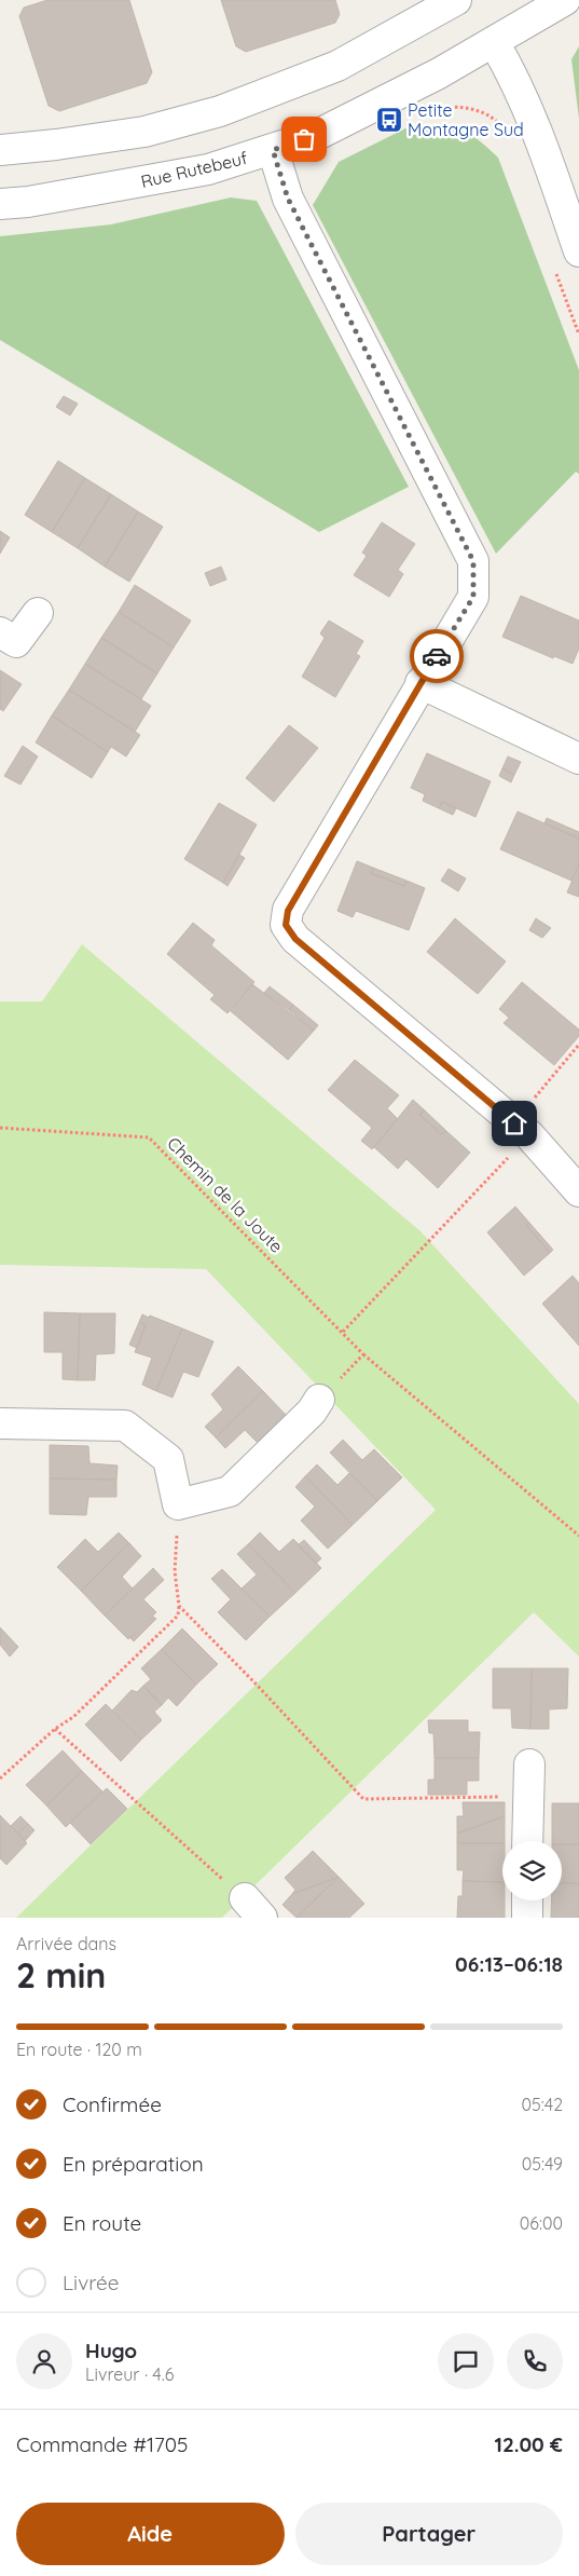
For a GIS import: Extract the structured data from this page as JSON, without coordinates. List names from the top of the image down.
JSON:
{
  "streets": {
    "street": ["Rue Rutebeuf"],
    "path": ["Chemin de la Joute"]
  },
  "places": {
    "bus stop": ["Petite Montagne Sud"]
  },
  "page": {
    "heading": ["2 min", "Arrivée dans", "06:13–06:18"],
    "panel": [
      "Hugo",
      "Livreur · 4.6",
      "Commande #1705",
      "12.00 €"
    ],
    "bar": "En route · 120 m",
    "list": [
      ["Confirmée", "05:42"],
      ["En préparation", "05:49"],
      ["En route", "06:00"],
      "Livrée"
    ],
    "buttons": ["Aide", "Partager"]
  }
}
